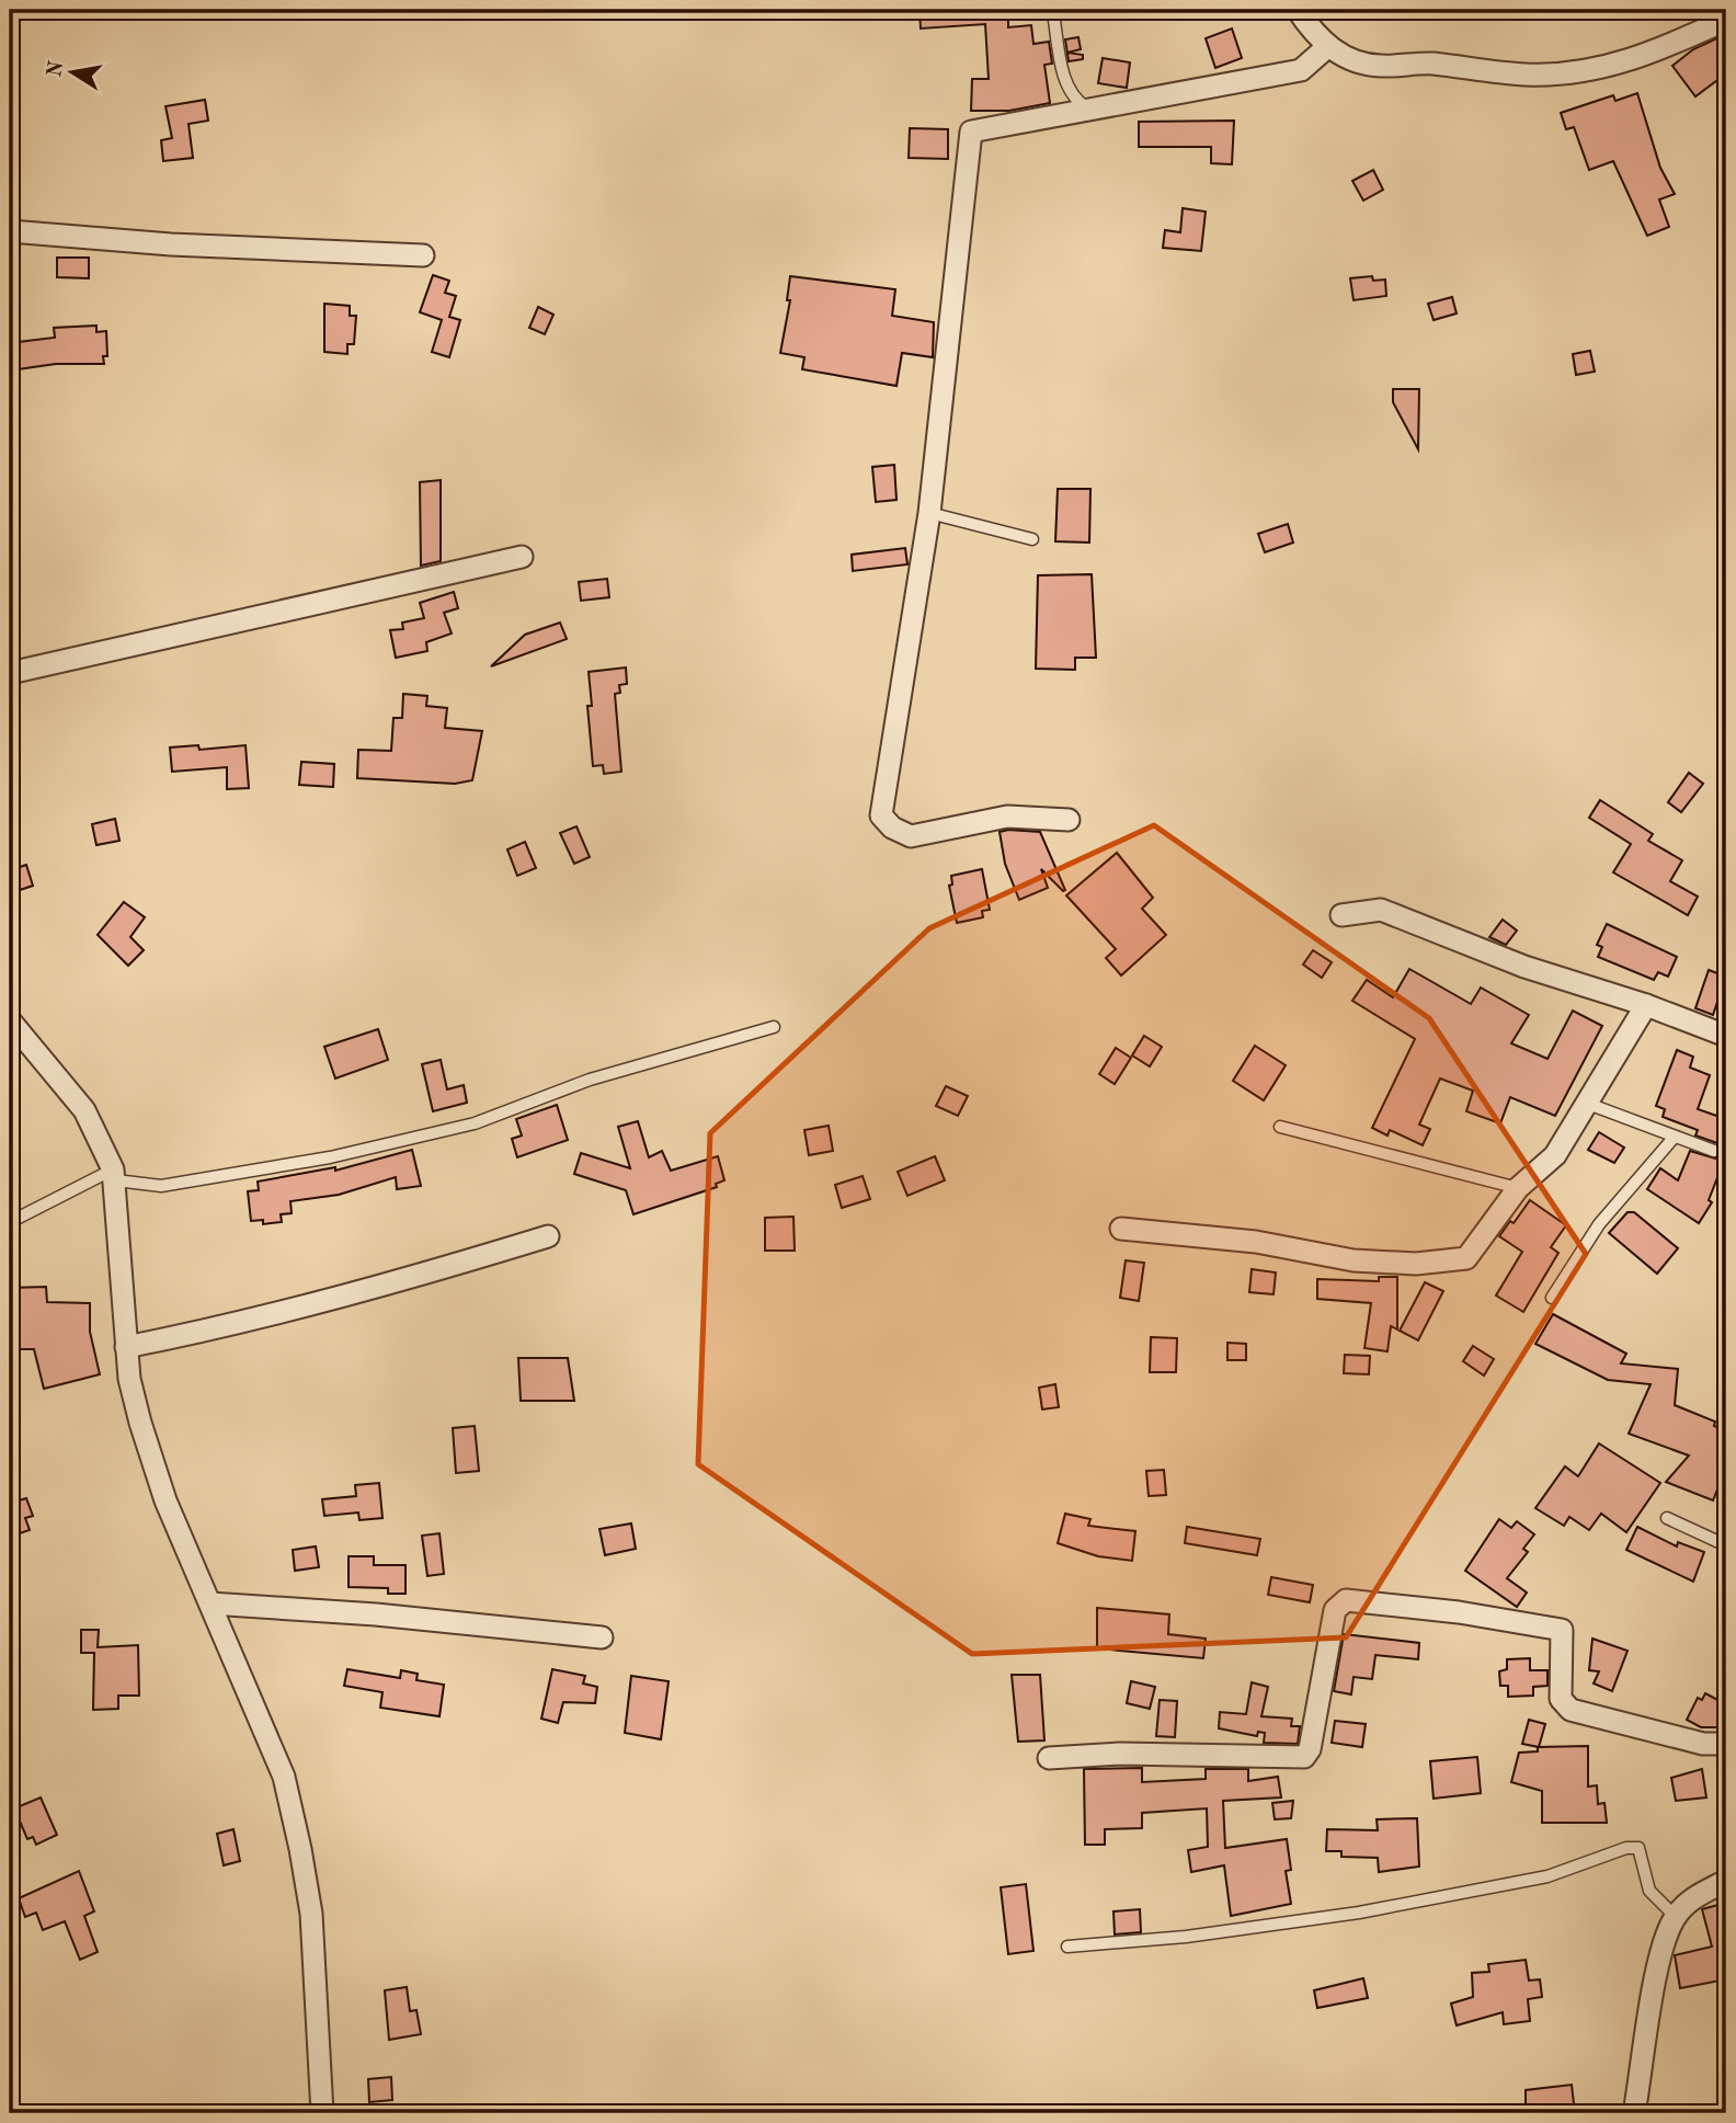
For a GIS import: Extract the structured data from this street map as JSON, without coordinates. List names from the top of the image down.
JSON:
{
  "north": "left"
}
